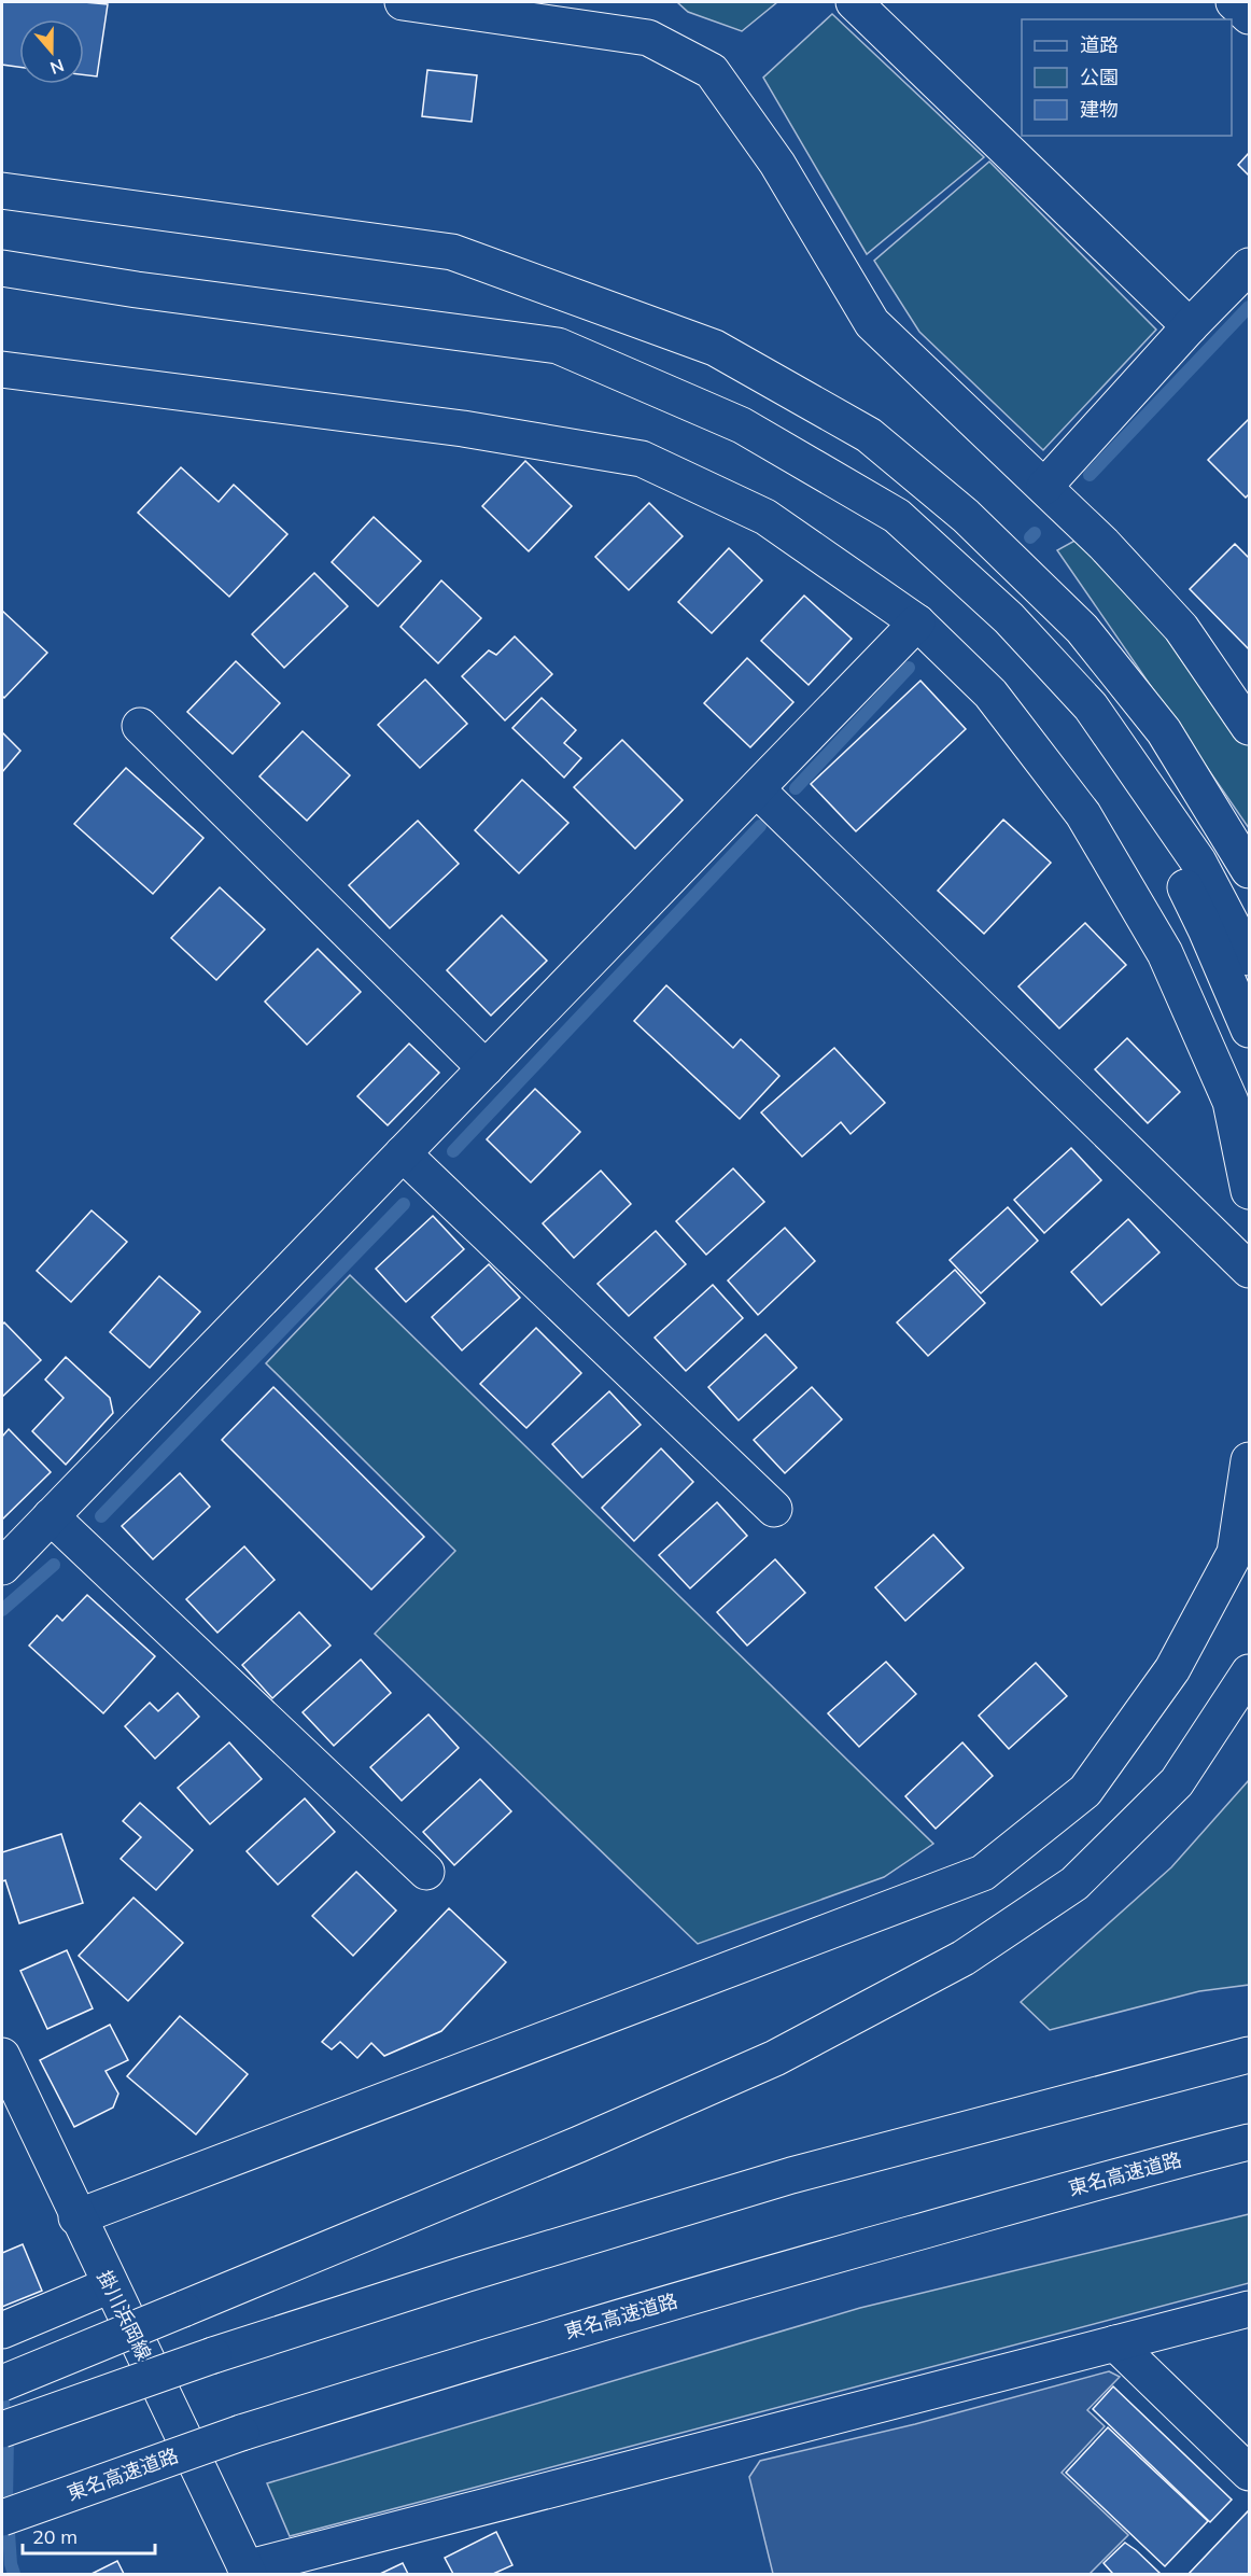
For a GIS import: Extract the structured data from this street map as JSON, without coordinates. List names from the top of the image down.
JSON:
{
  "streets": {
    "main road": ["東名高速道路", "掛川浜岡線"]
  },
  "legend": ["道路", "公園", "建物"],
  "scale_bar": "20 m",
  "north": "bottom"
}
